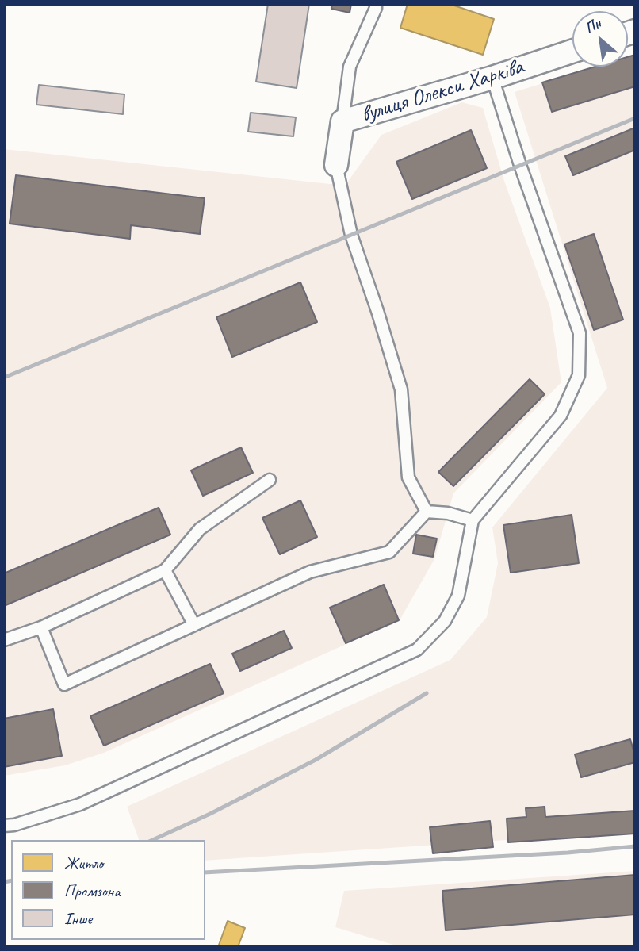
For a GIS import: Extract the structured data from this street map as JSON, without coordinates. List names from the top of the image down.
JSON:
{
  "streets": {
    "street": ["вулиця Олекси Харківа"]
  },
  "legend": ["Житло", "Промзона", "Інше"],
  "north": "top left"
}
